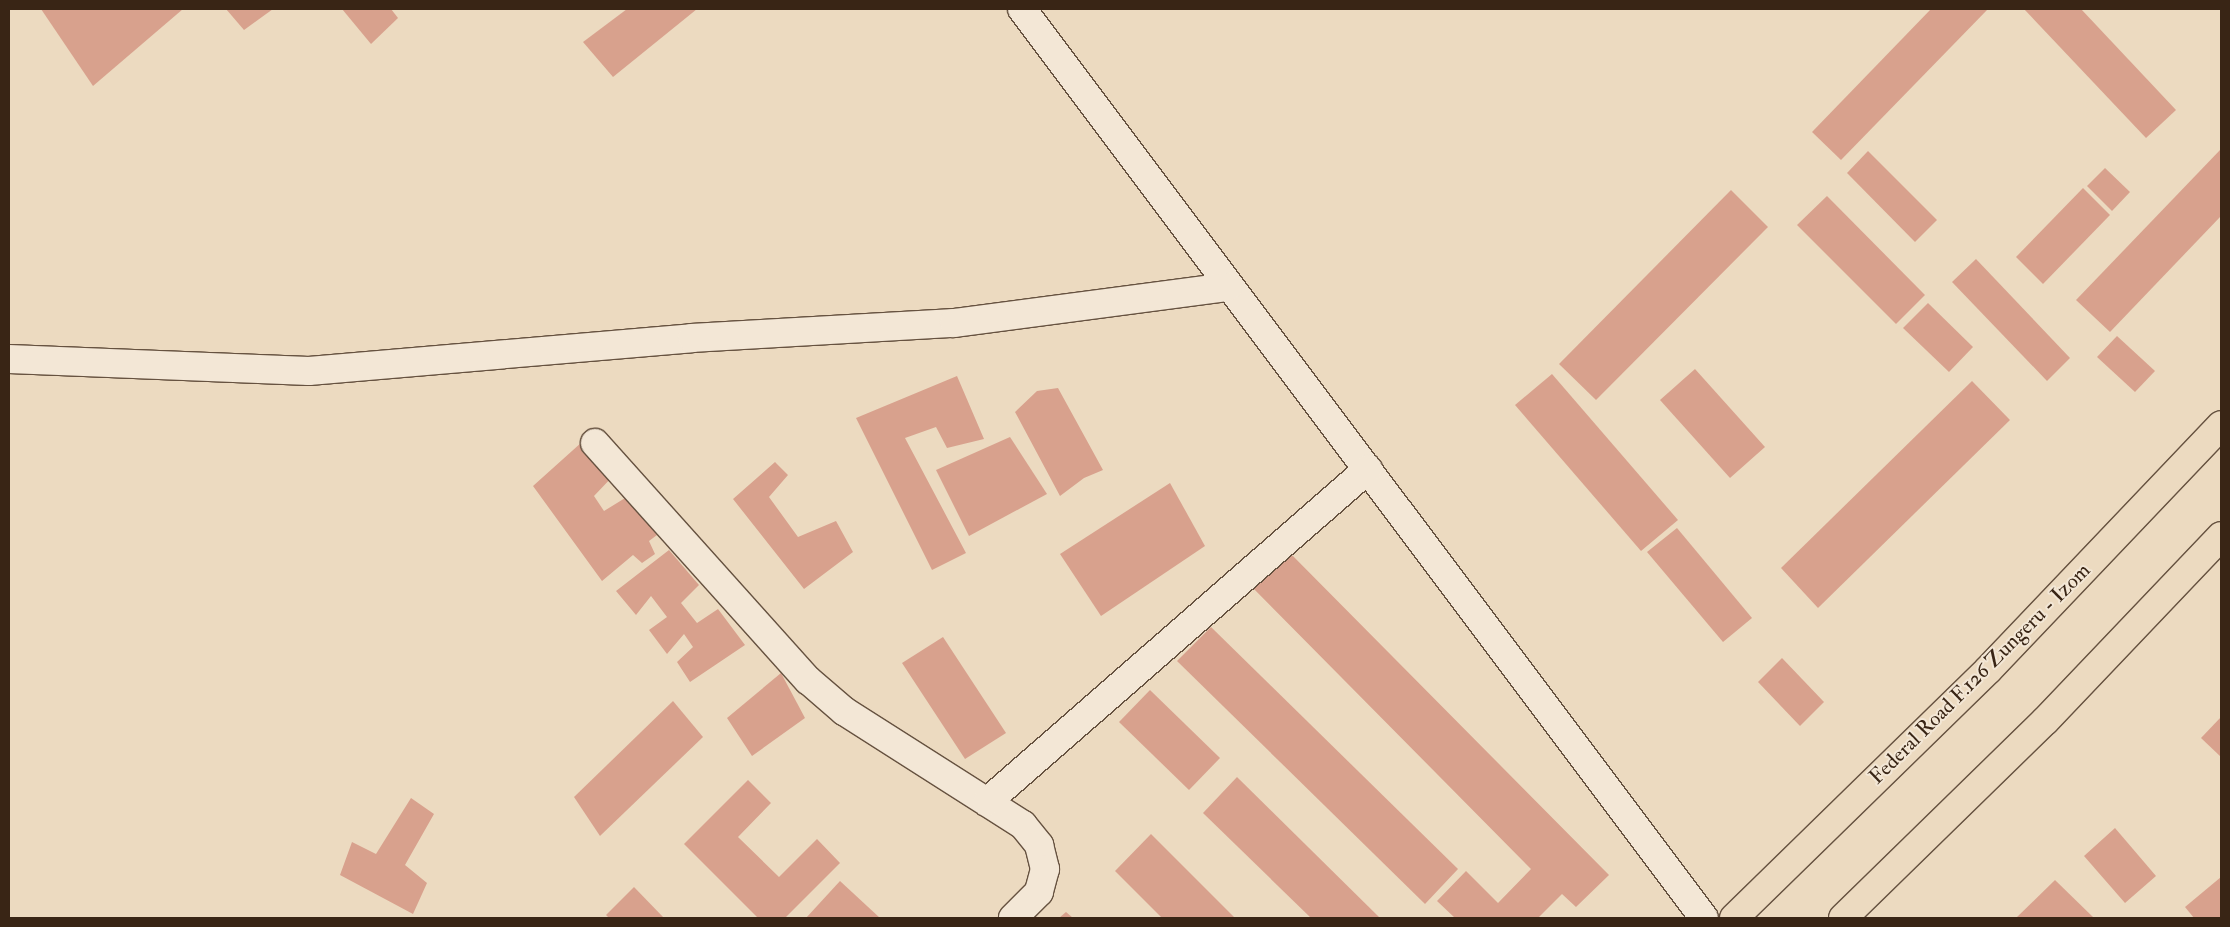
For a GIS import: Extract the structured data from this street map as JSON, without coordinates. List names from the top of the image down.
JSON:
{
  "streets": {
    "main road": ["Federal Road F.126 Zungeru - Izom"]
  }
}
